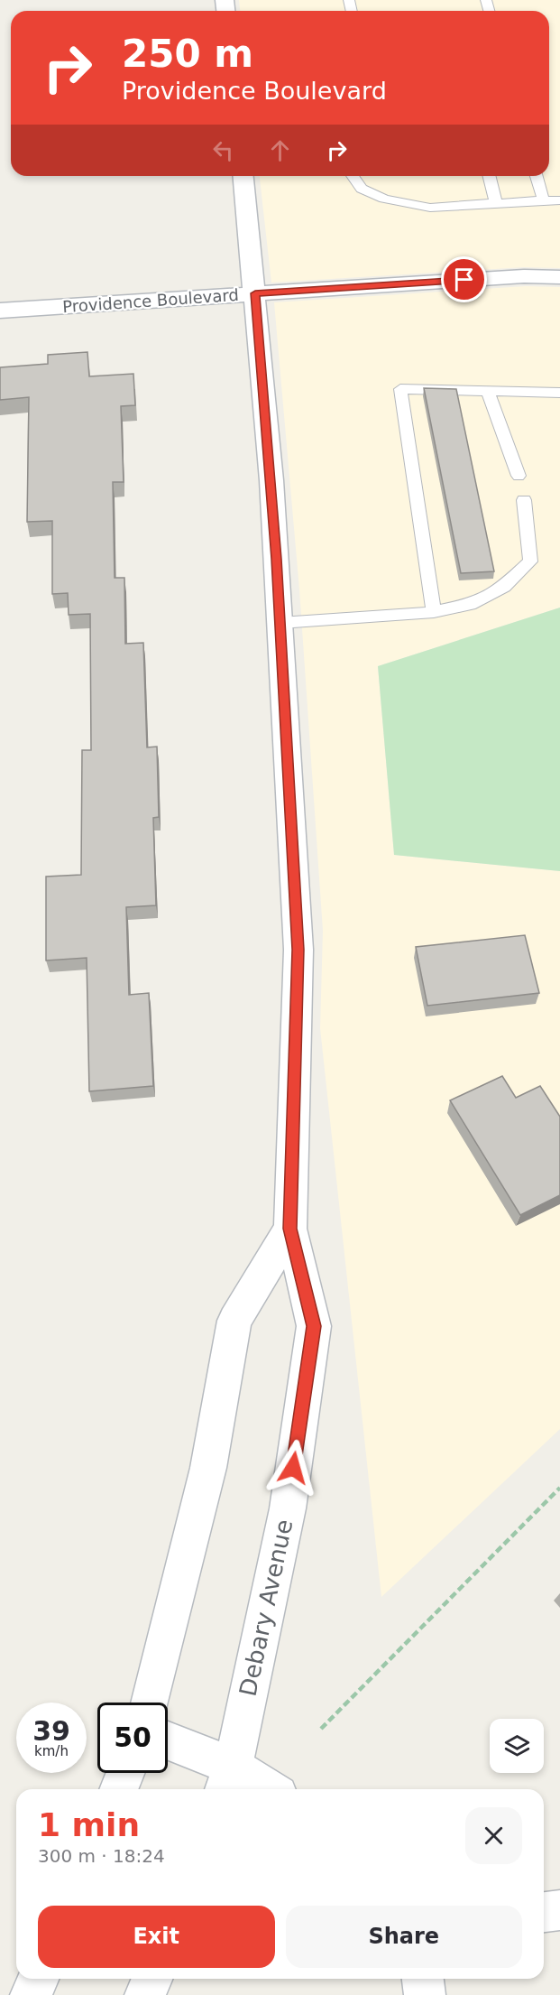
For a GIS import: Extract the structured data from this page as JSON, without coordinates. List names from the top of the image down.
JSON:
{
  "streets": {
    "main road": ["Providence Boulevard", "Debary Avenue"]
  },
  "crossings": [
    ["Providence Boulevard", "Debary Avenue"]
  ],
  "page": {
    "turn": ["250 m", "Providence Boulevard"],
    "speed": "39 km/h",
    "limit": "50",
    "heading": ["1 min", "300 m · 18:24"],
    "buttons": ["Exit", "Share"]
  }
}
